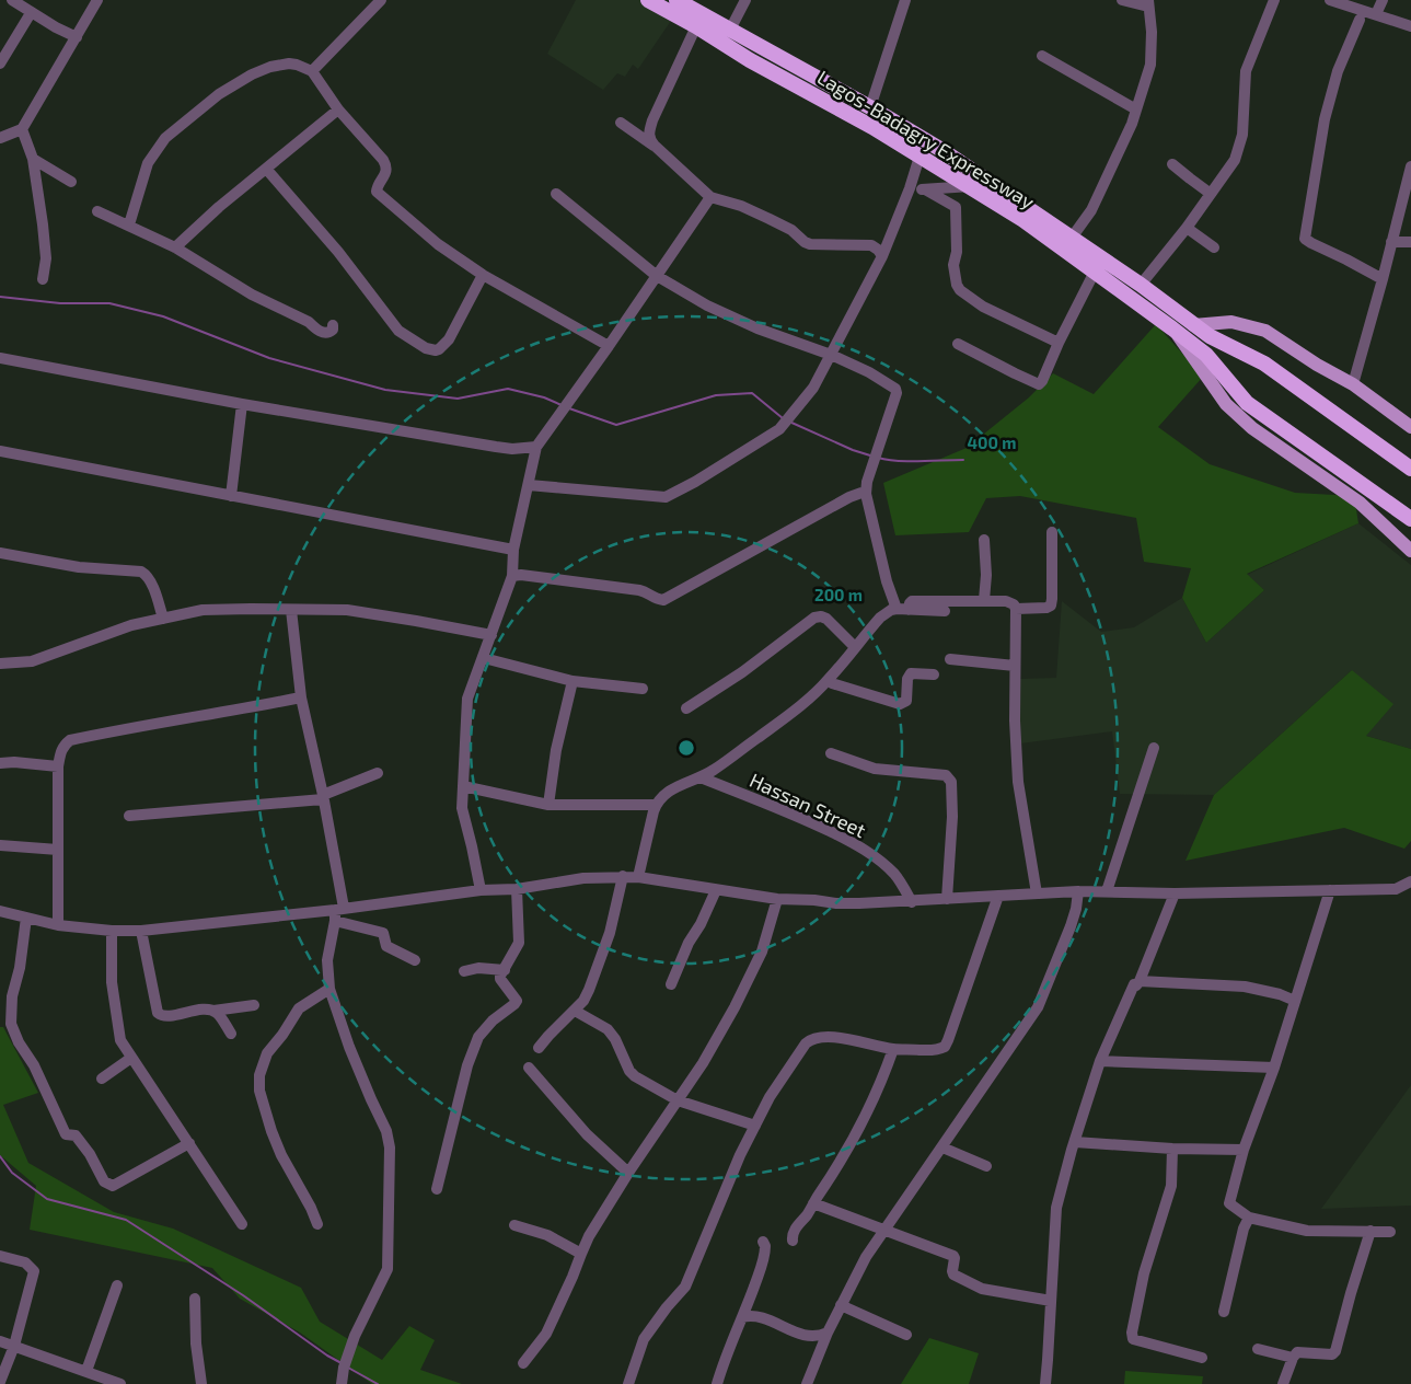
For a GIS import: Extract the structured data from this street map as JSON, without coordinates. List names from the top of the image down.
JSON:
{
  "streets": {
    "highway": ["Lagos-Badagry Expressway"],
    "street": ["Hassan Street"]
  },
  "rings": ["400 m", "200 m"]
}
